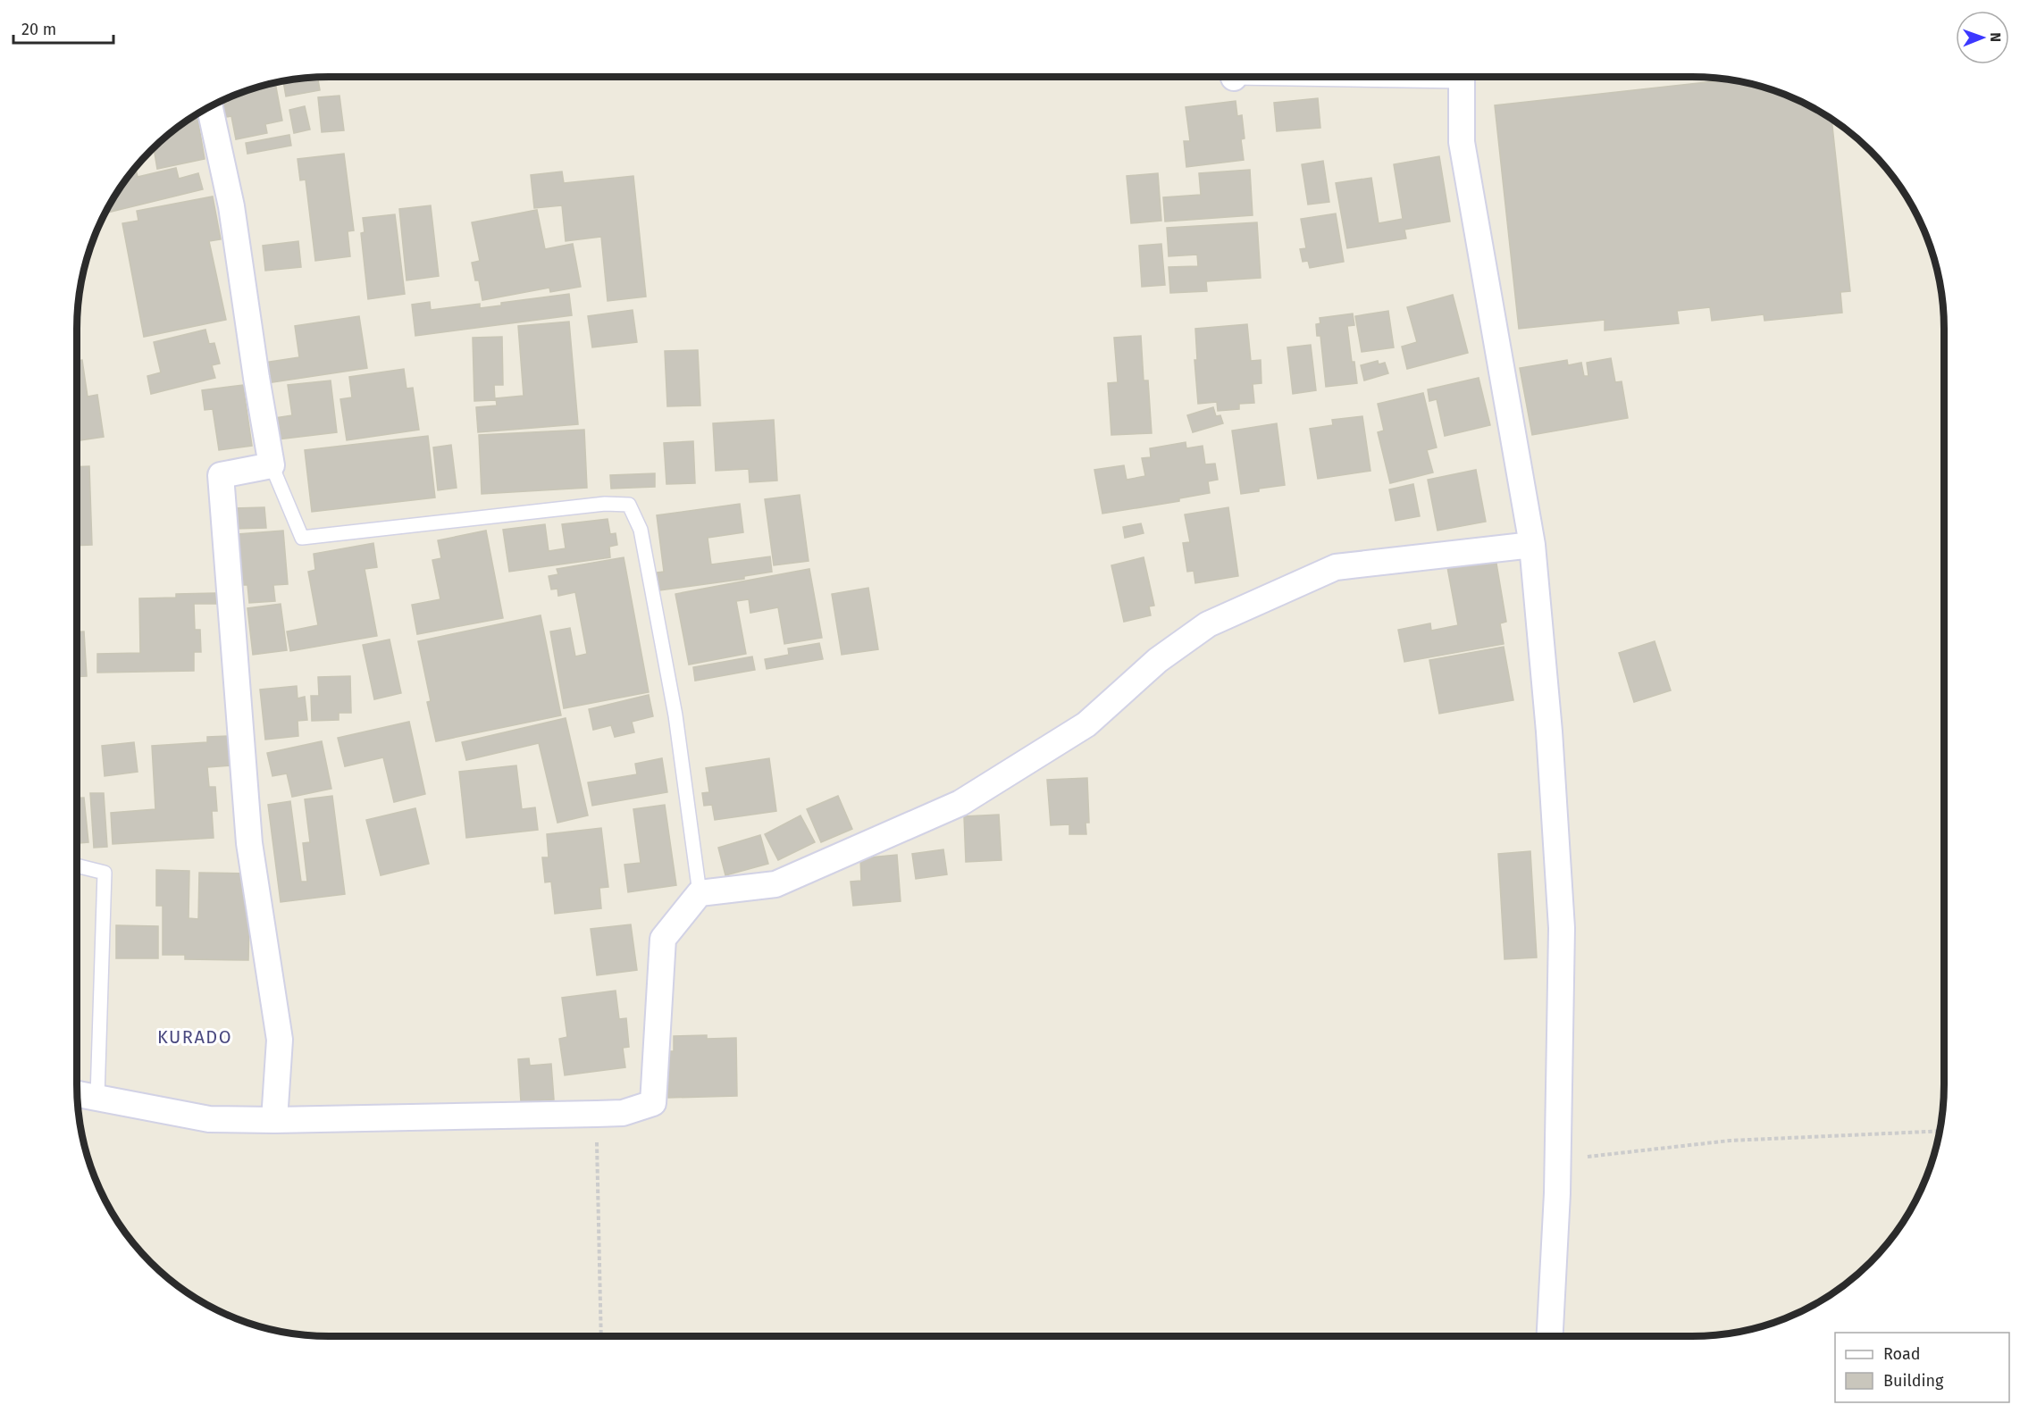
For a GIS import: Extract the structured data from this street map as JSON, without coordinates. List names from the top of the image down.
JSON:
{
  "districts": ["KURADO"],
  "legend": ["Road", "Building"],
  "scale_bar": "20 m",
  "north": "right"
}
